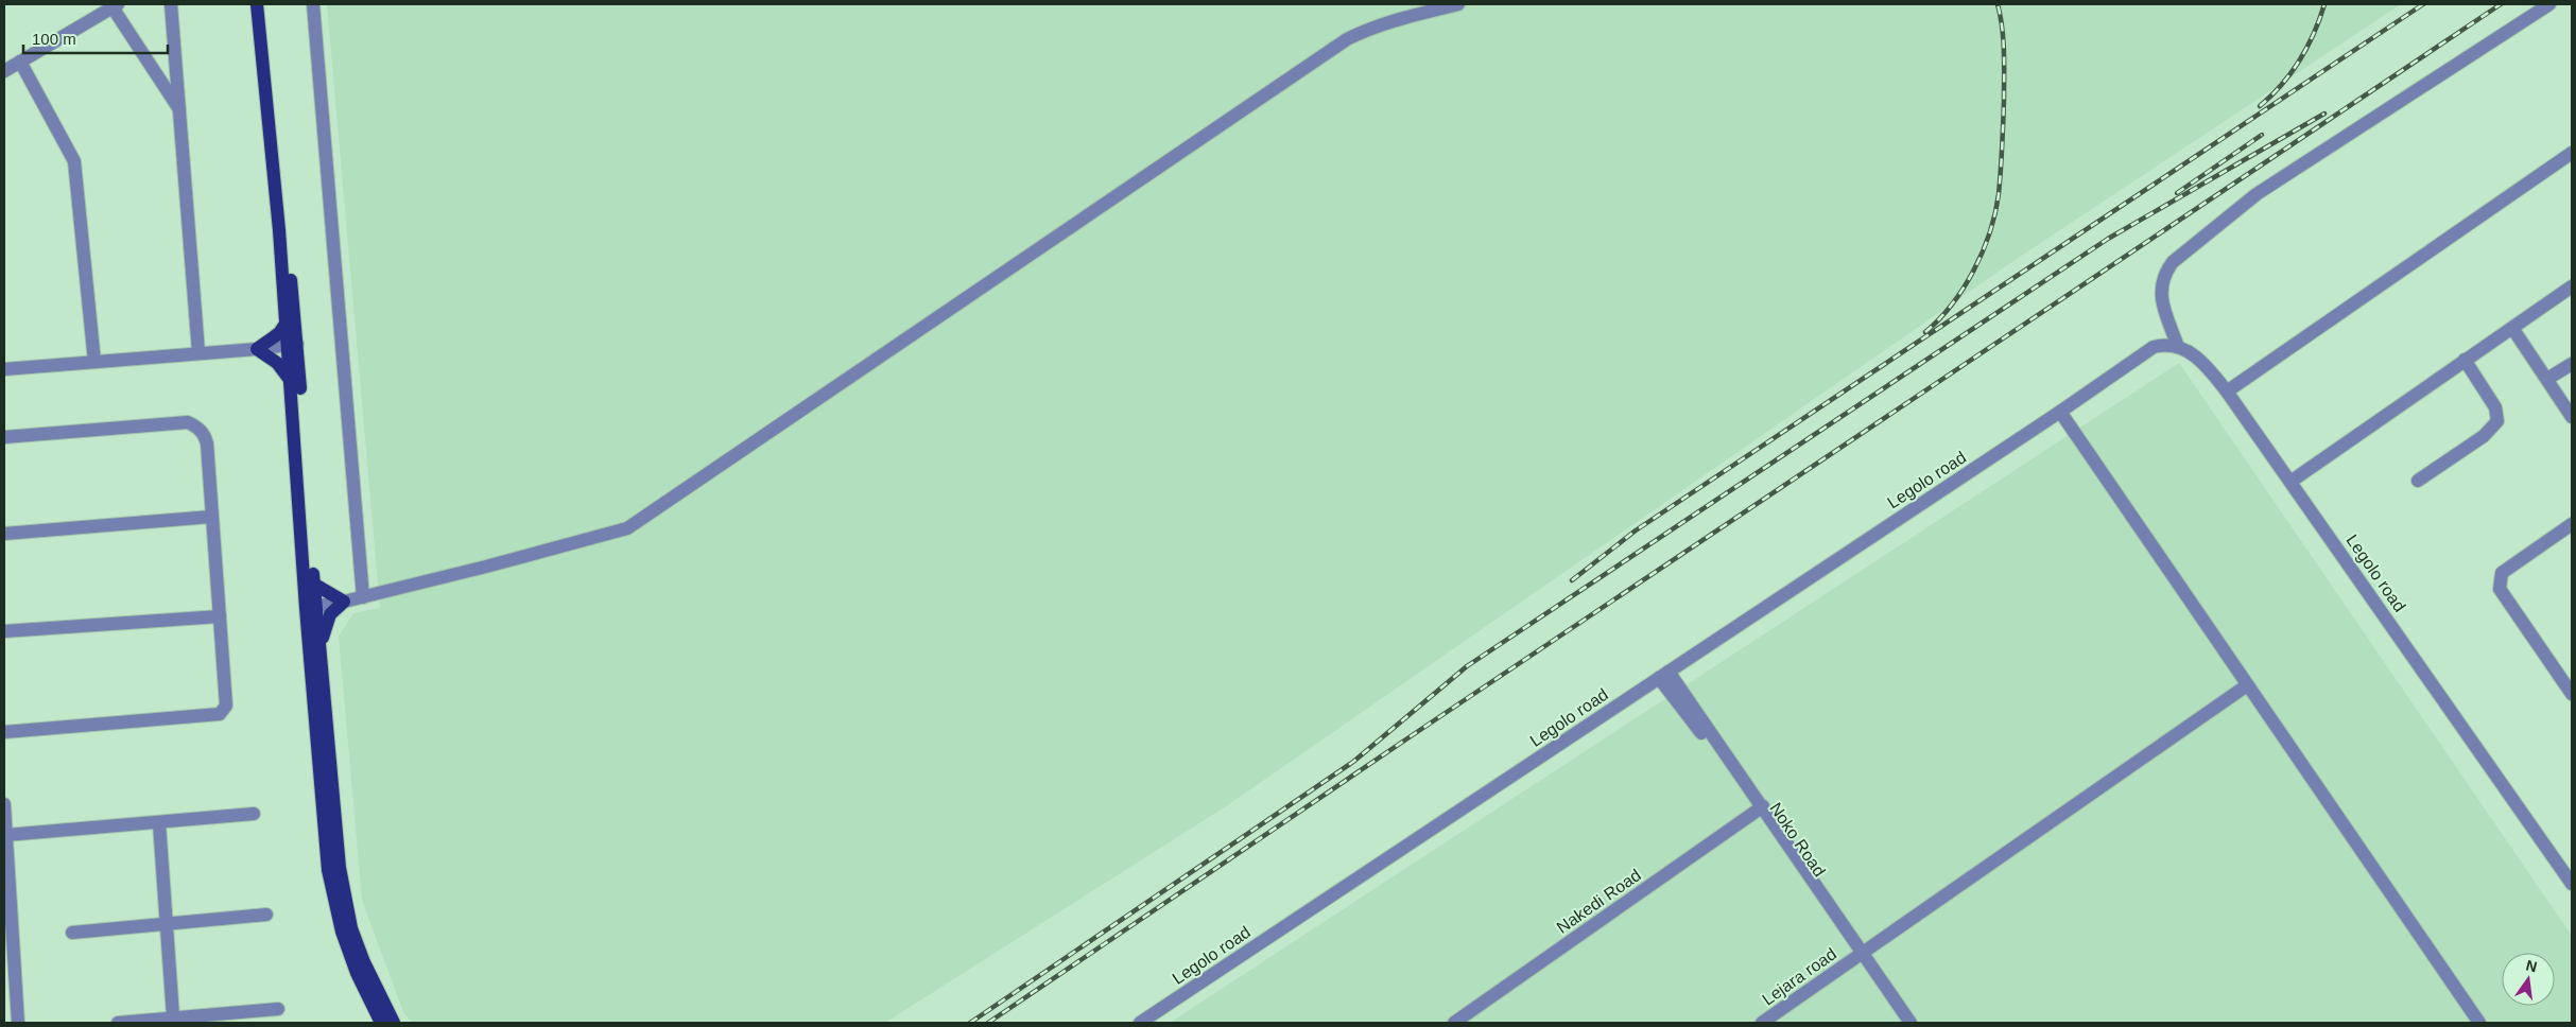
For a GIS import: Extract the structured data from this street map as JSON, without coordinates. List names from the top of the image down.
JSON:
{
  "streets": {
    "street": [
      "Legolo road",
      "Noko Road",
      "Nakedi Road",
      "Lejara road"
    ]
  },
  "crossings": [
    ["Legolo road", "Noko Road"],
    ["Noko Road", "Nakedi Road"],
    ["Noko Road", "Lejara road"]
  ],
  "scale_bar": "100 m",
  "north": "top"
}
